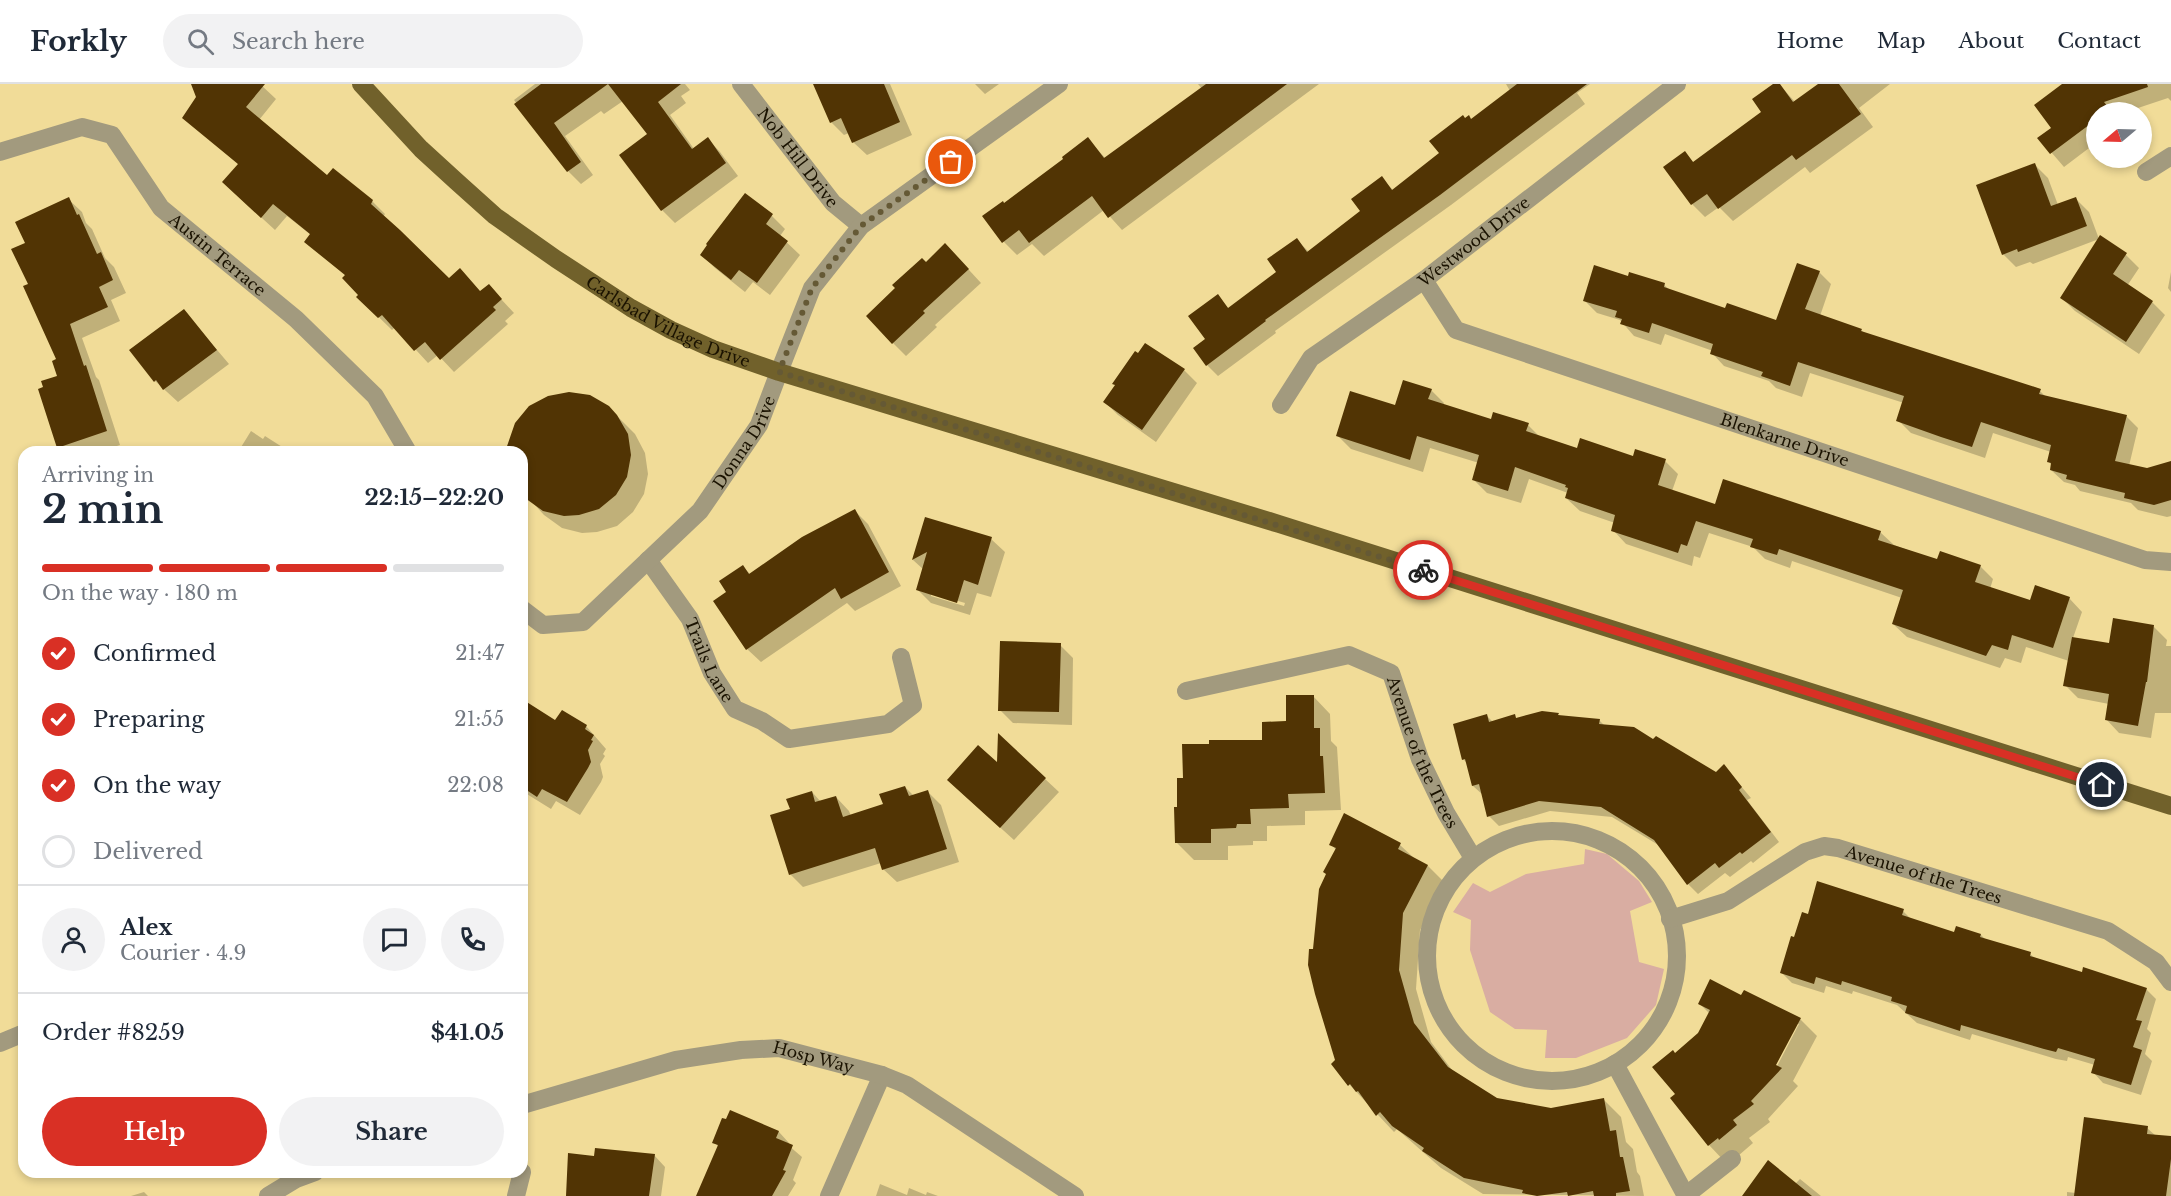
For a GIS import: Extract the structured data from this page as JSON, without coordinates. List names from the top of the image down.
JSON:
{
  "streets": {
    "main road": ["Carlsbad Village Drive"],
    "street": [
      "Nob Hill Drive",
      "Westwood Drive",
      "Austin Terrace",
      "Donna Drive",
      "Blenkarne Drive",
      "Trails Lane",
      "Avenue of the Trees",
      "Hosp Way"
    ]
  },
  "crossings": [
    ["Nob Hill Drive", "Donna Drive"],
    ["Westwood Drive", "Blenkarne Drive"],
    ["Carlsbad Village Drive", "Donna Drive"],
    ["Donna Drive", "Trails Lane"]
  ],
  "north": "left",
  "page": {
    "header": "Forkly",
    "search": "Search here",
    "nav": [
      "Home",
      "Map",
      "About",
      "Contact"
    ],
    "heading": ["2 min", "Arriving in", "22:15–22:20"],
    "panel": [
      "Alex",
      "Courier · 4.9",
      "Order #8259",
      "$41.05"
    ],
    "bar": "On the way · 180 m",
    "list": [
      ["Confirmed", "21:47"],
      ["Preparing", "21:55"],
      ["On the way", "22:08"],
      "Delivered"
    ],
    "buttons": ["Help", "Share"]
  }
}
